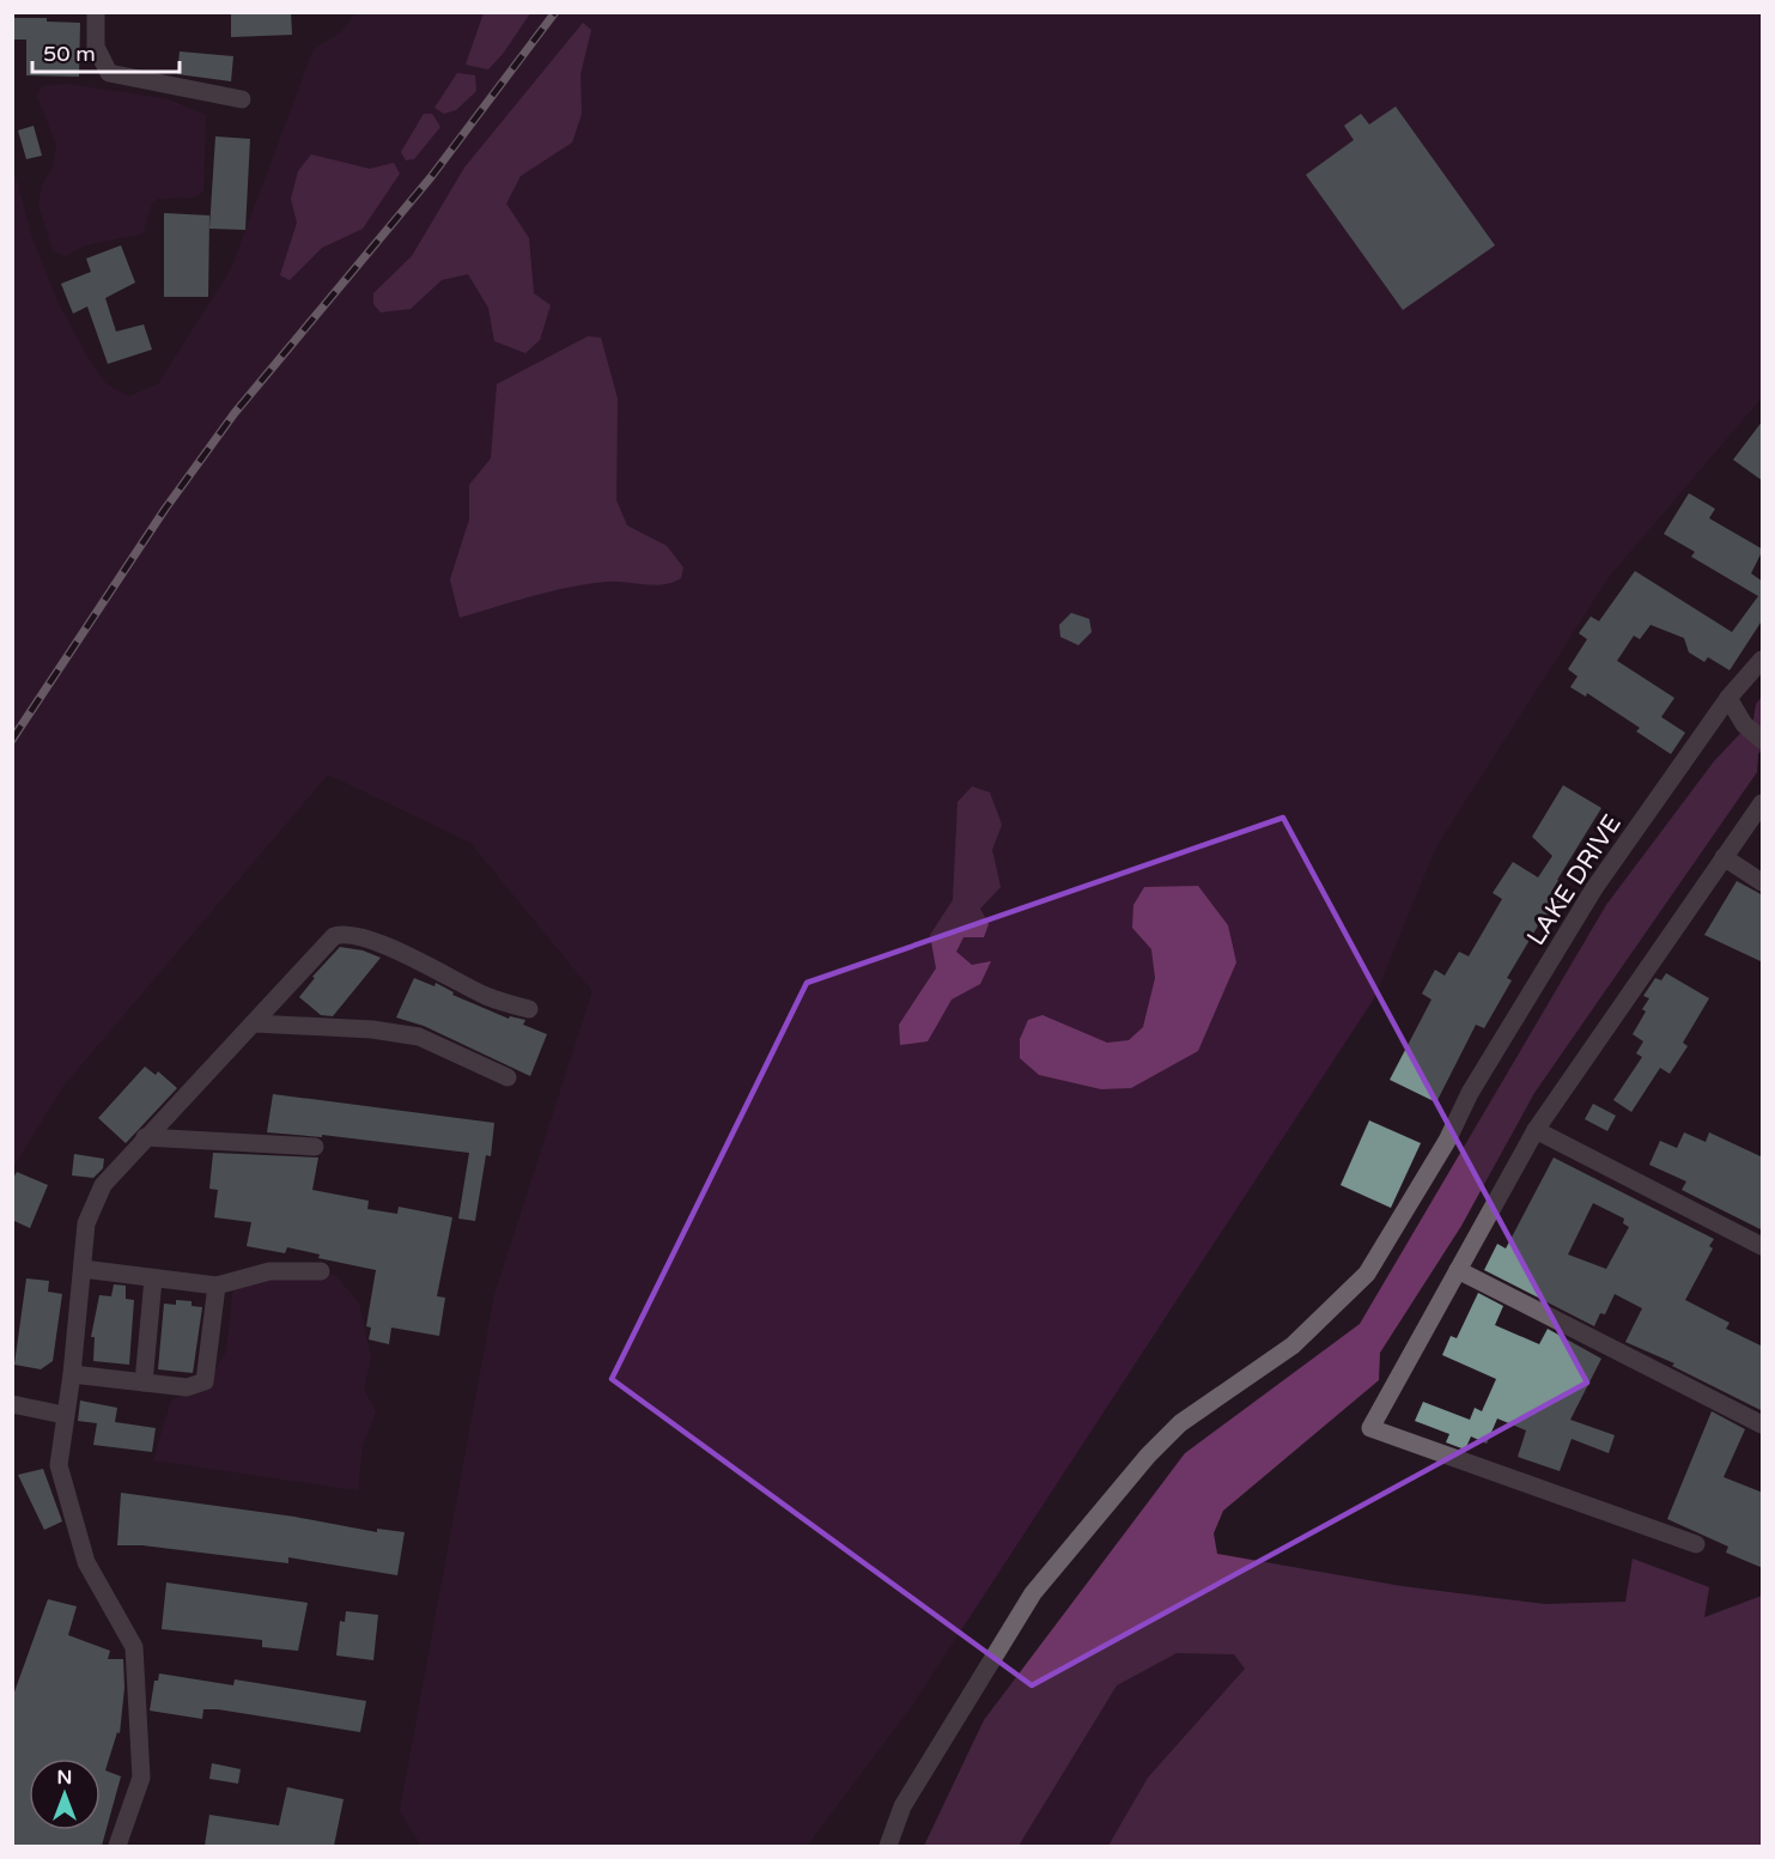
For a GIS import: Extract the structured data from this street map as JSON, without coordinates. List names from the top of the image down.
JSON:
{
  "streets": {
    "street": ["LAKE DRIVE"]
  },
  "scale_bar": "50 m",
  "north": "top"
}
